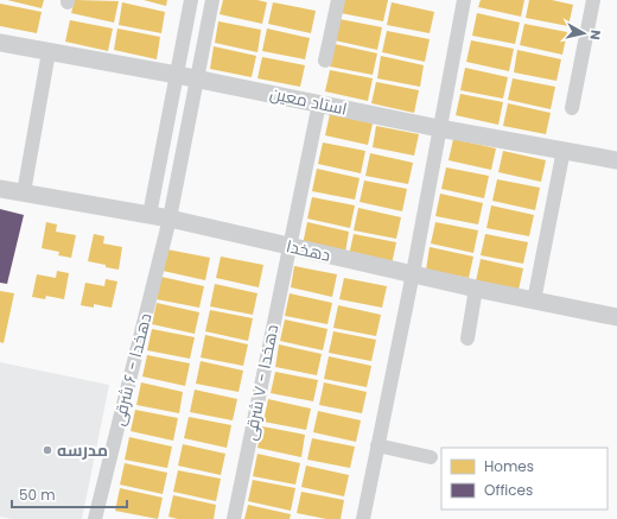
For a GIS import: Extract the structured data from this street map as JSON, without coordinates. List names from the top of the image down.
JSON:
{
  "streets": {
    "street": [
      "استاد معین",
      "دهخدا",
      "دهخدا - ۶ شرقی",
      "دهخدا - ۷ شرقی"
    ]
  },
  "crossings": [
    ["استاد معین", "دهخدا - ۶ شرقی"],
    ["استاد معین", "دهخدا - ۷ شرقی"],
    ["دهخدا", "دهخدا - ۶ شرقی"],
    ["دهخدا", "دهخدا - ۷ شرقی"]
  ],
  "places": ["مدرسه"],
  "legend": ["Homes", "Offices"],
  "scale_bar": "50 m",
  "north": "right"
}
